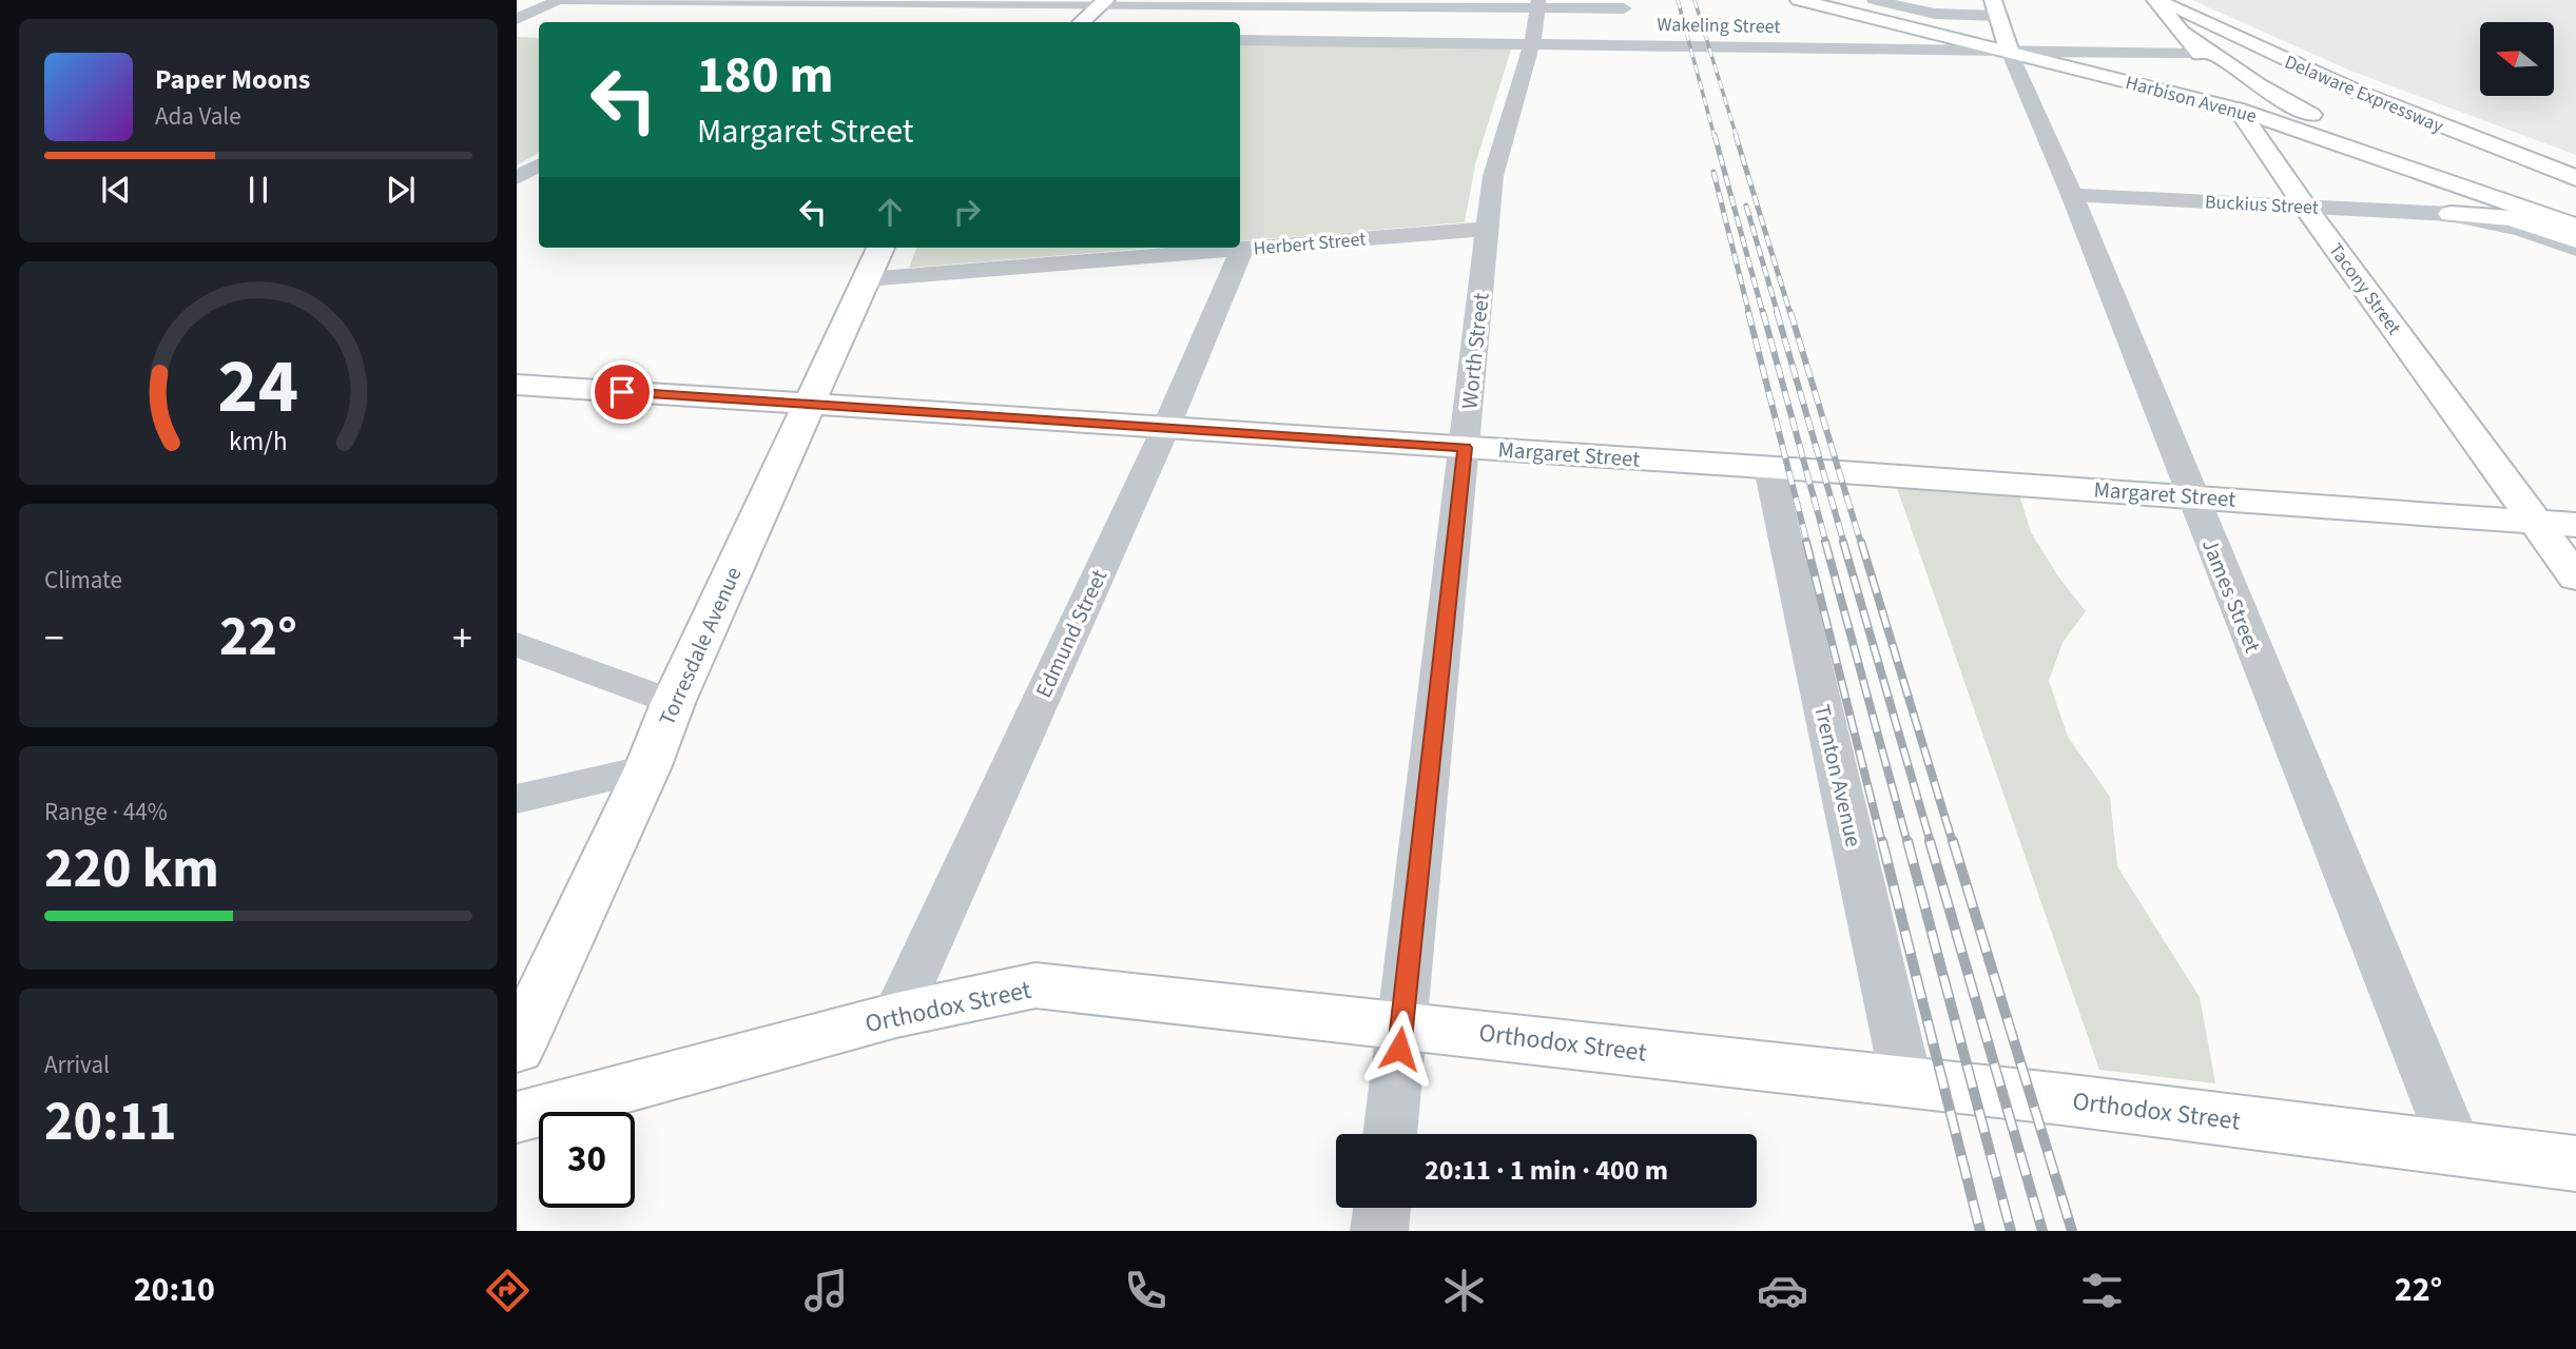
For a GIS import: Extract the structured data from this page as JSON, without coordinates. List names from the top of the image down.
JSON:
{
  "streets": {
    "main road": [
      "Delaware Expressway",
      "Harbison Avenue",
      "Tacony Street",
      "Margaret Street",
      "James Street",
      "Torresdale Avenue",
      "Orthodox Street"
    ],
    "street": [
      "Wakeling Street",
      "Buckius Street",
      "Herbert Street",
      "Worth Street",
      "Edmund Street",
      "Trenton Avenue"
    ]
  },
  "crossings": [
    ["Wakeling Street", "Harbison Avenue"],
    ["Wakeling Street", "Worth Street"],
    ["Wakeling Street", "James Street"],
    ["Delaware Expressway", "Tacony Street"],
    ["Harbison Avenue", "Tacony Street"],
    ["Harbison Avenue", "James Street"],
    ["Buckius Street", "Tacony Street"],
    ["Buckius Street", "James Street"],
    ["Herbert Street", "Worth Street"],
    ["Herbert Street", "Edmund Street"],
    ["Herbert Street", "Torresdale Avenue"],
    ["Tacony Street", "Margaret Street"],
    ["Worth Street", "Margaret Street"],
    ["Worth Street", "Orthodox Street"],
    ["Margaret Street", "James Street"],
    ["Margaret Street", "Edmund Street"],
    ["Margaret Street", "Torresdale Avenue"],
    ["Margaret Street", "Trenton Avenue"],
    ["James Street", "Orthodox Street"],
    ["Edmund Street", "Orthodox Street"],
    ["Trenton Avenue", "Orthodox Street"]
  ],
  "north": "left",
  "page": {
    "turn": ["180 m", "Margaret Street"],
    "song": ["Paper Moons", "Ada Vale"],
    "tile": [
      "Climate",
      ["Range · 44%", "220 km"],
      ["Arrival", "20:11"]
    ],
    "heat": ["−", "22°", "+"],
    "limit": "30",
    "trip": "20:11 · 1 min · 400 m",
    "tabs": ["20:10", "22°"],
    "gauge": ["24", "km/h"]
  }
}
